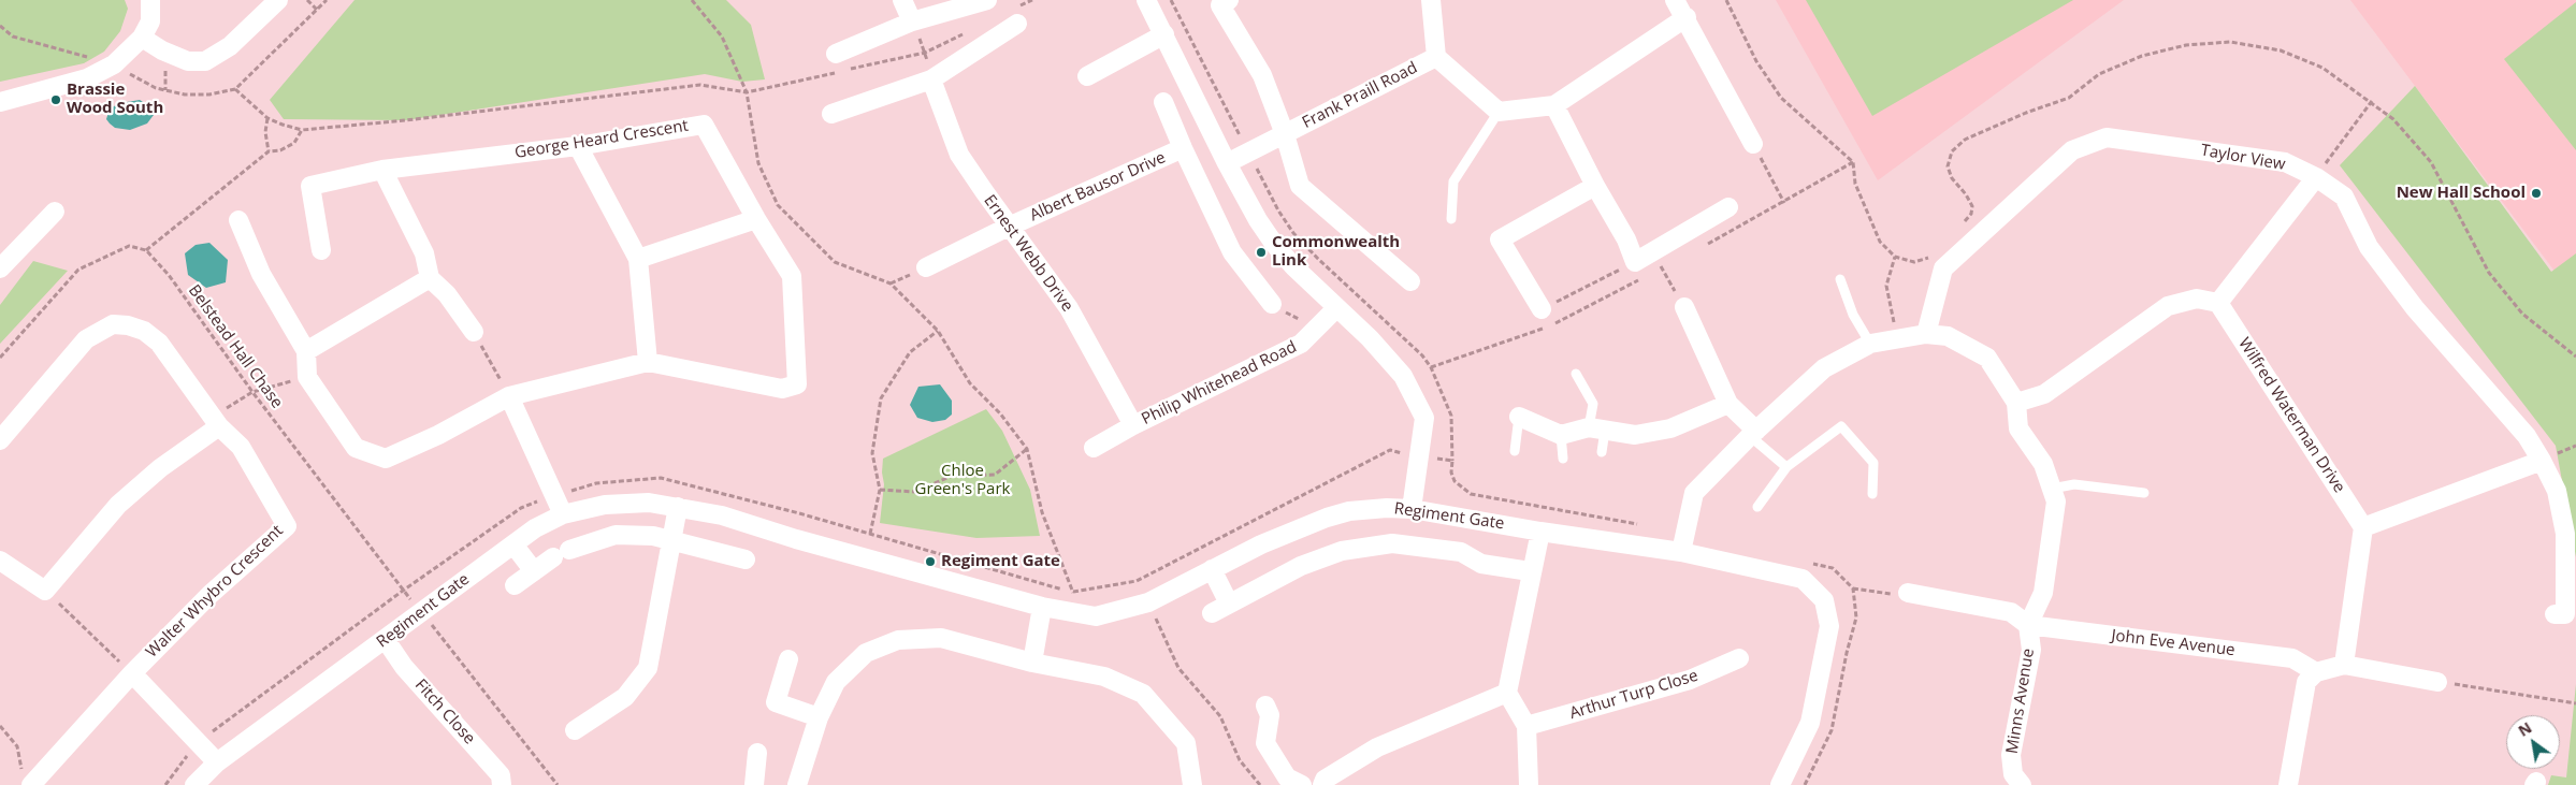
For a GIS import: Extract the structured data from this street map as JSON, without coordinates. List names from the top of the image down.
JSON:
{
  "streets": {
    "street": [
      "Frank Praill Road",
      "George Heard Crescent",
      "Taylor View",
      "Albert Bausor Drive",
      "Ernest Webb Drive",
      "Philip Whitehead Road",
      "Wilfred Waterman Drive",
      "Regiment Gate",
      "Walter Whybro Crescent",
      "John Eve Avenue",
      "Arthur Turp Close",
      "Minns Avenue",
      "Fitch Close"
    ],
    "path": ["Belstead Hall Chase"]
  },
  "crossings": [
    ["Albert Bausor Drive", "Ernest Webb Drive"],
    ["Ernest Webb Drive", "Philip Whitehead Road"],
    ["Belstead Hall Chase", "Regiment Gate"],
    ["Regiment Gate", "Fitch Close"],
    ["John Eve Avenue", "Minns Avenue"]
  ],
  "parks": ["Chloe Green's Park"],
  "places": [
    "Brassie Wood South",
    "New Hall School",
    "Commonwealth Link",
    "Regiment Gate"
  ],
  "north": "top left"
}
